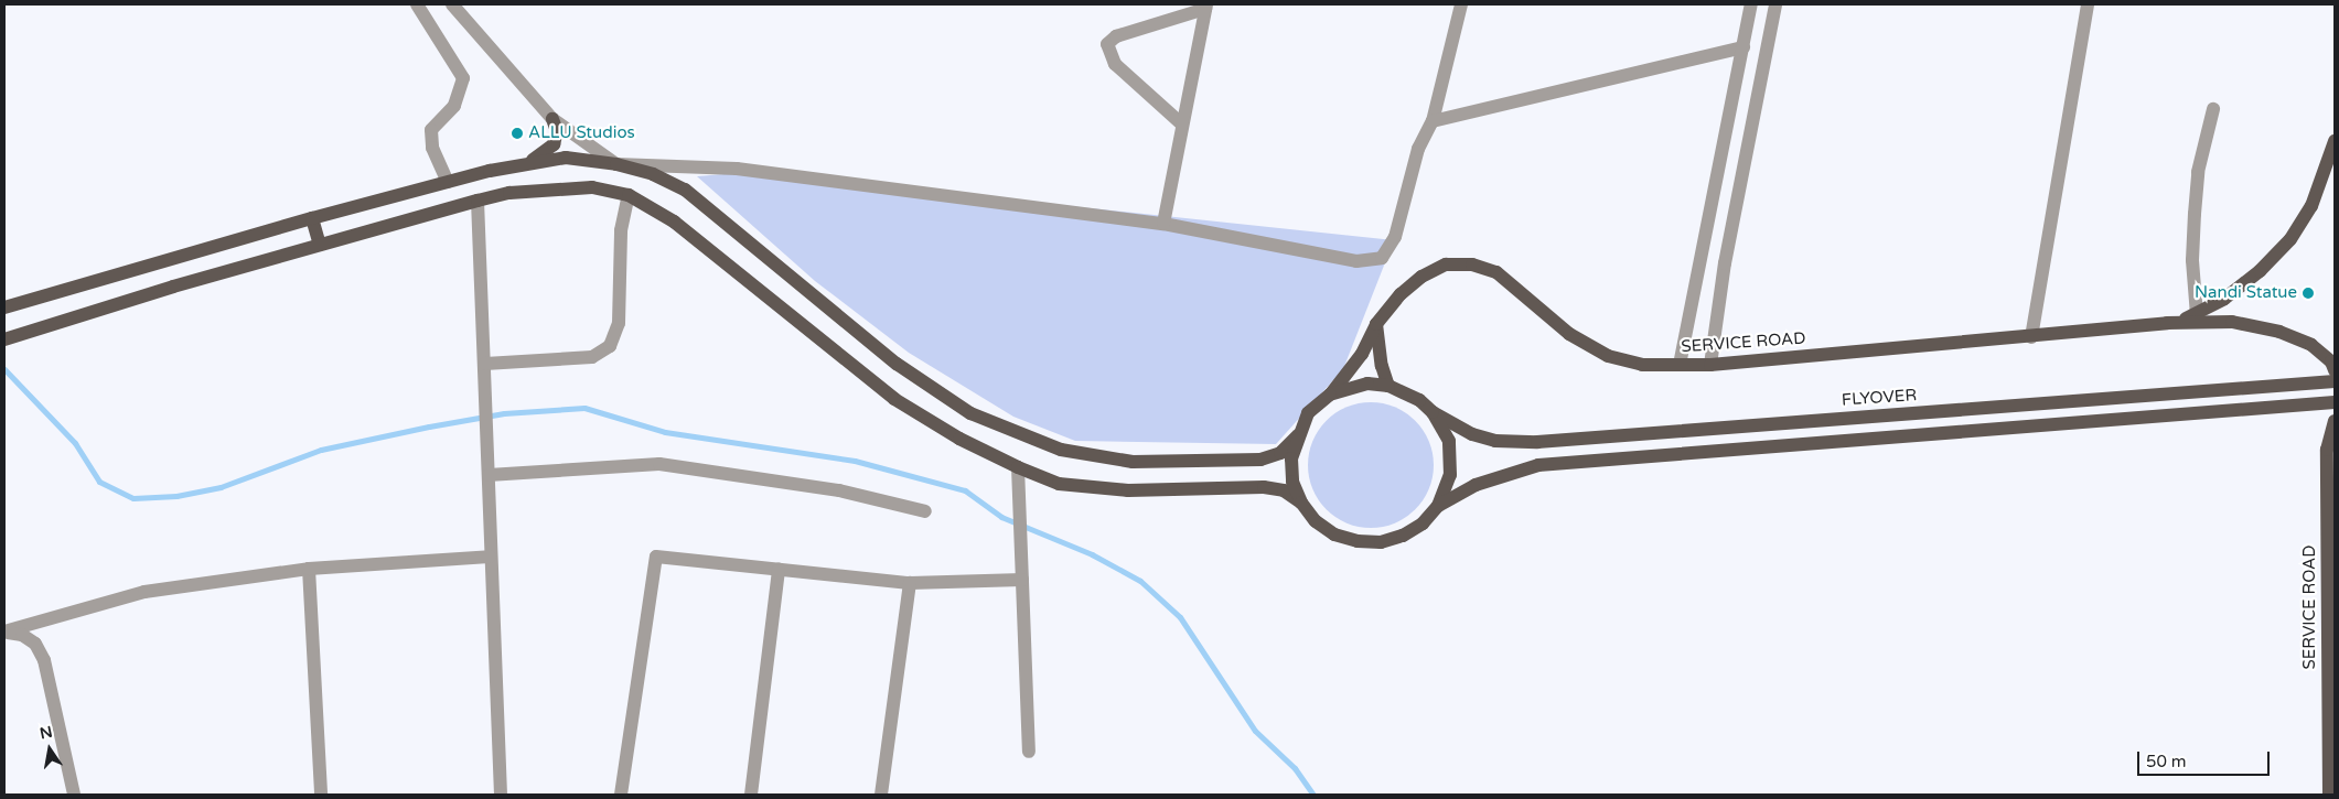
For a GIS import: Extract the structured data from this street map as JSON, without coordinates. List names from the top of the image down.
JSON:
{
  "streets": {
    "main road": ["SERVICE ROAD", "FLYOVER"]
  },
  "crossings": [
    ["SERVICE ROAD", "FLYOVER"]
  ],
  "places": ["ALLU Studios", "Nandi Statue"],
  "scale_bar": "50 m",
  "north": "top"
}
